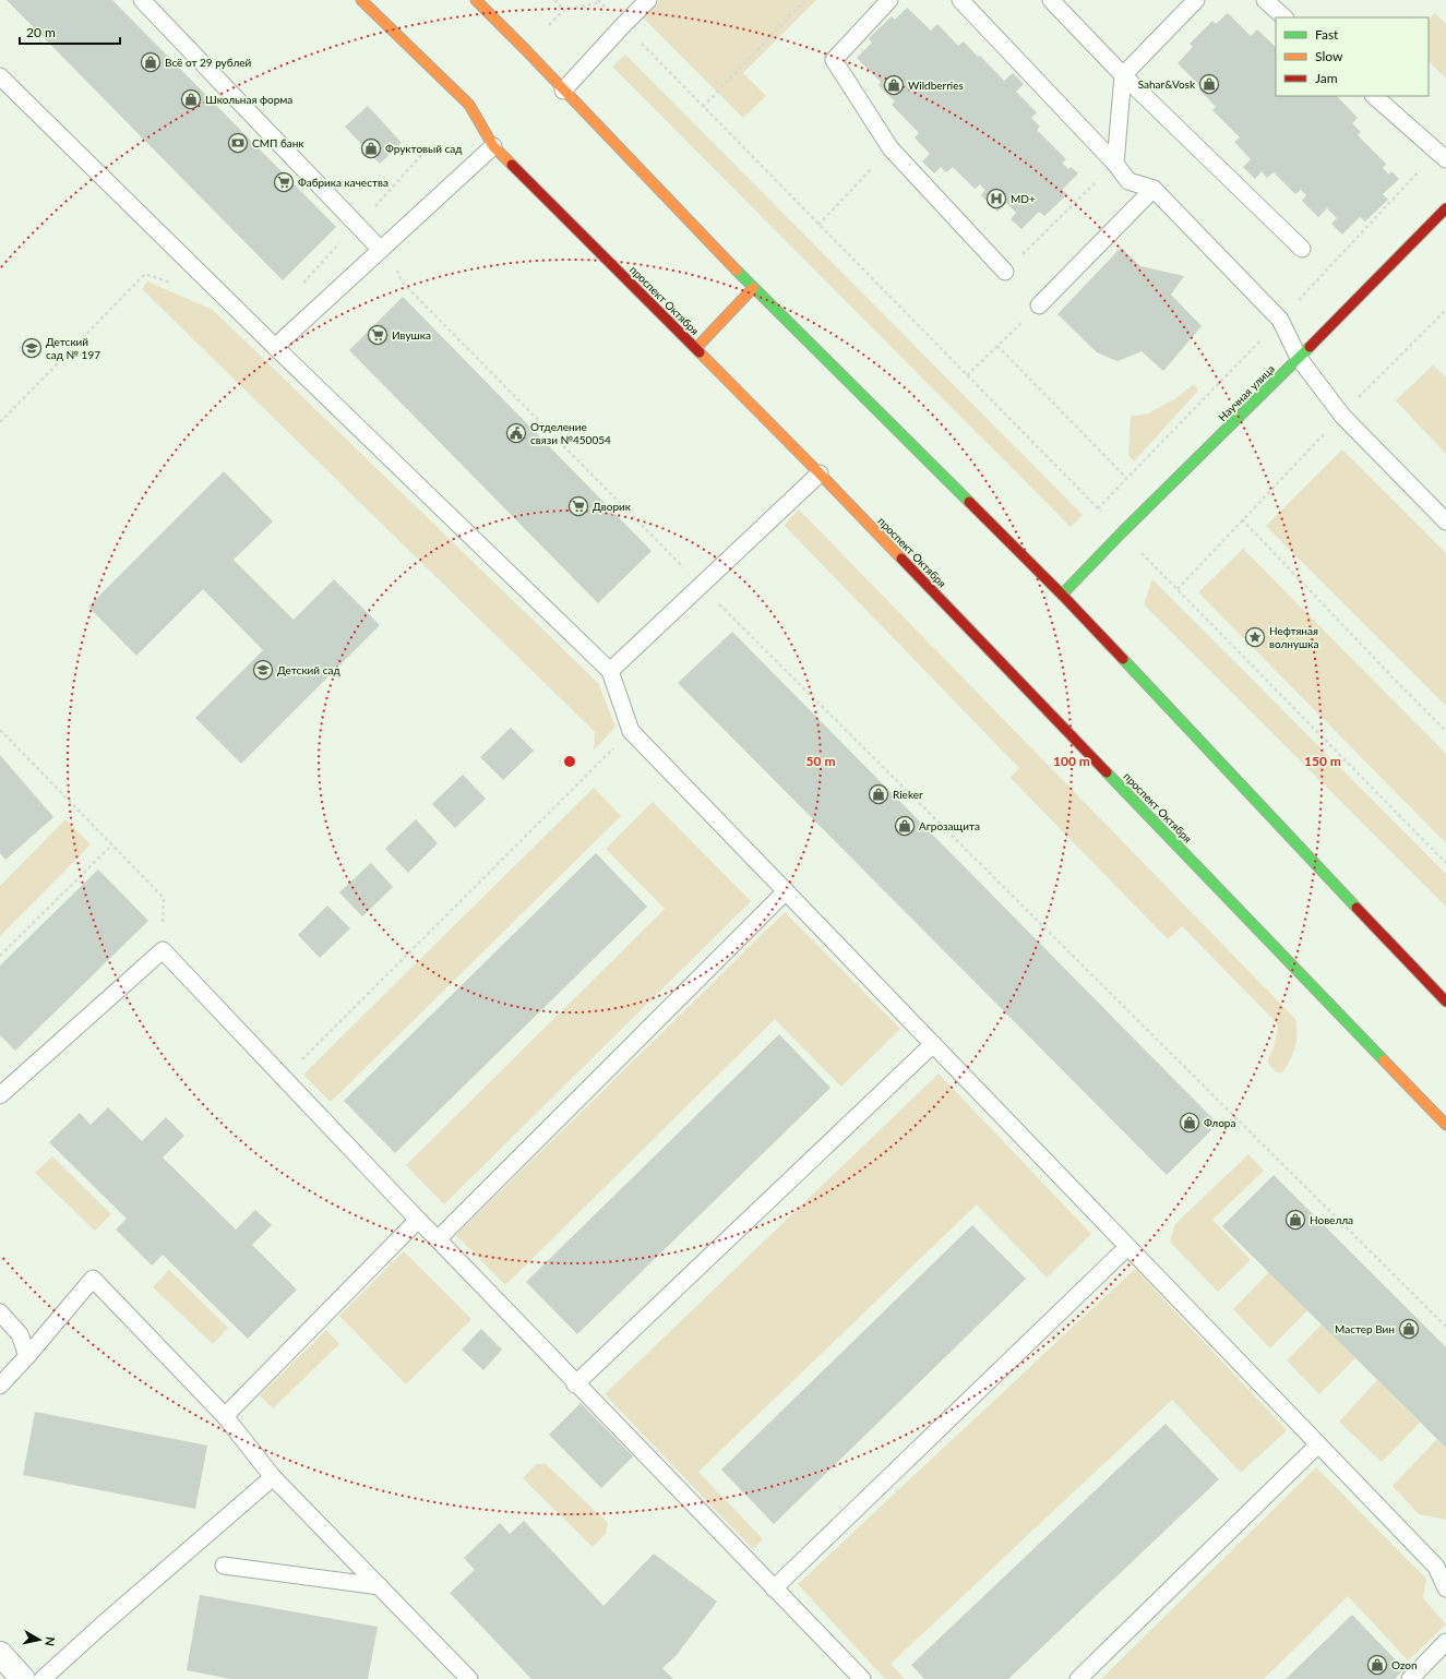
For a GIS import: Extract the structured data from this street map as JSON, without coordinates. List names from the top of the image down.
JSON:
{
  "streets": {
    "main road": ["проспект Октября", "Научная улица"]
  },
  "places": {
    "shop": [
      "Всё от 29 рублей",
      "Sahar&Vosk",
      "Wildberries",
      "Школьная форма",
      "Фруктовый сад",
      "Rieker",
      "Агрозащита",
      "Флора",
      "Новелла",
      "Мастер Вин",
      "Ozon"
    ],
    "bank": ["СМП банк"],
    "supermarket": ["Фабрика качества", "Ивушка", "Дворик"],
    "hospital": ["MD+"],
    "school or university": ["Детский сад № 197", "Детский сад"],
    "public building": ["Отделение связи №450054"],
    "place": ["Нефтяная волнушка"]
  },
  "legend": ["Fast", "Slow", "Jam"],
  "scale_bar": "20 m",
  "north": "right",
  "rings": ["50 m", "100 m", "150 m"]
}
